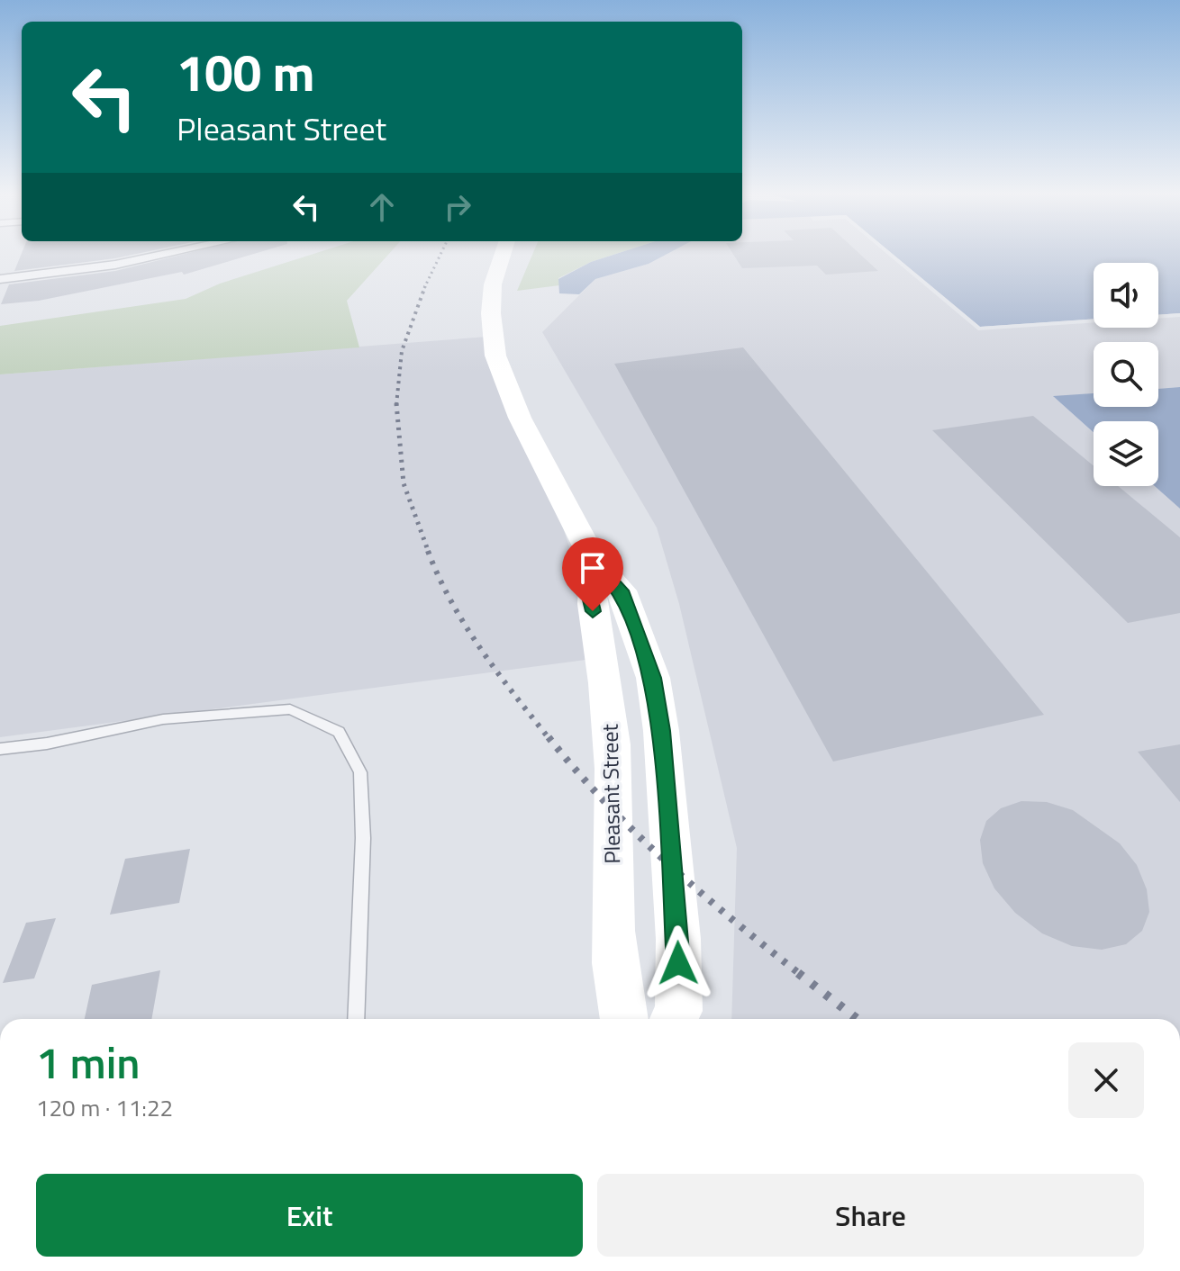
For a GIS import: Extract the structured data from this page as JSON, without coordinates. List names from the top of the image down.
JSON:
{
  "streets": {
    "main road": ["Pleasant Street"]
  },
  "page": {
    "turn": ["100 m", "Pleasant Street"],
    "heading": ["1 min", "120 m · 11:22"],
    "buttons": ["Exit", "Share"]
  }
}
